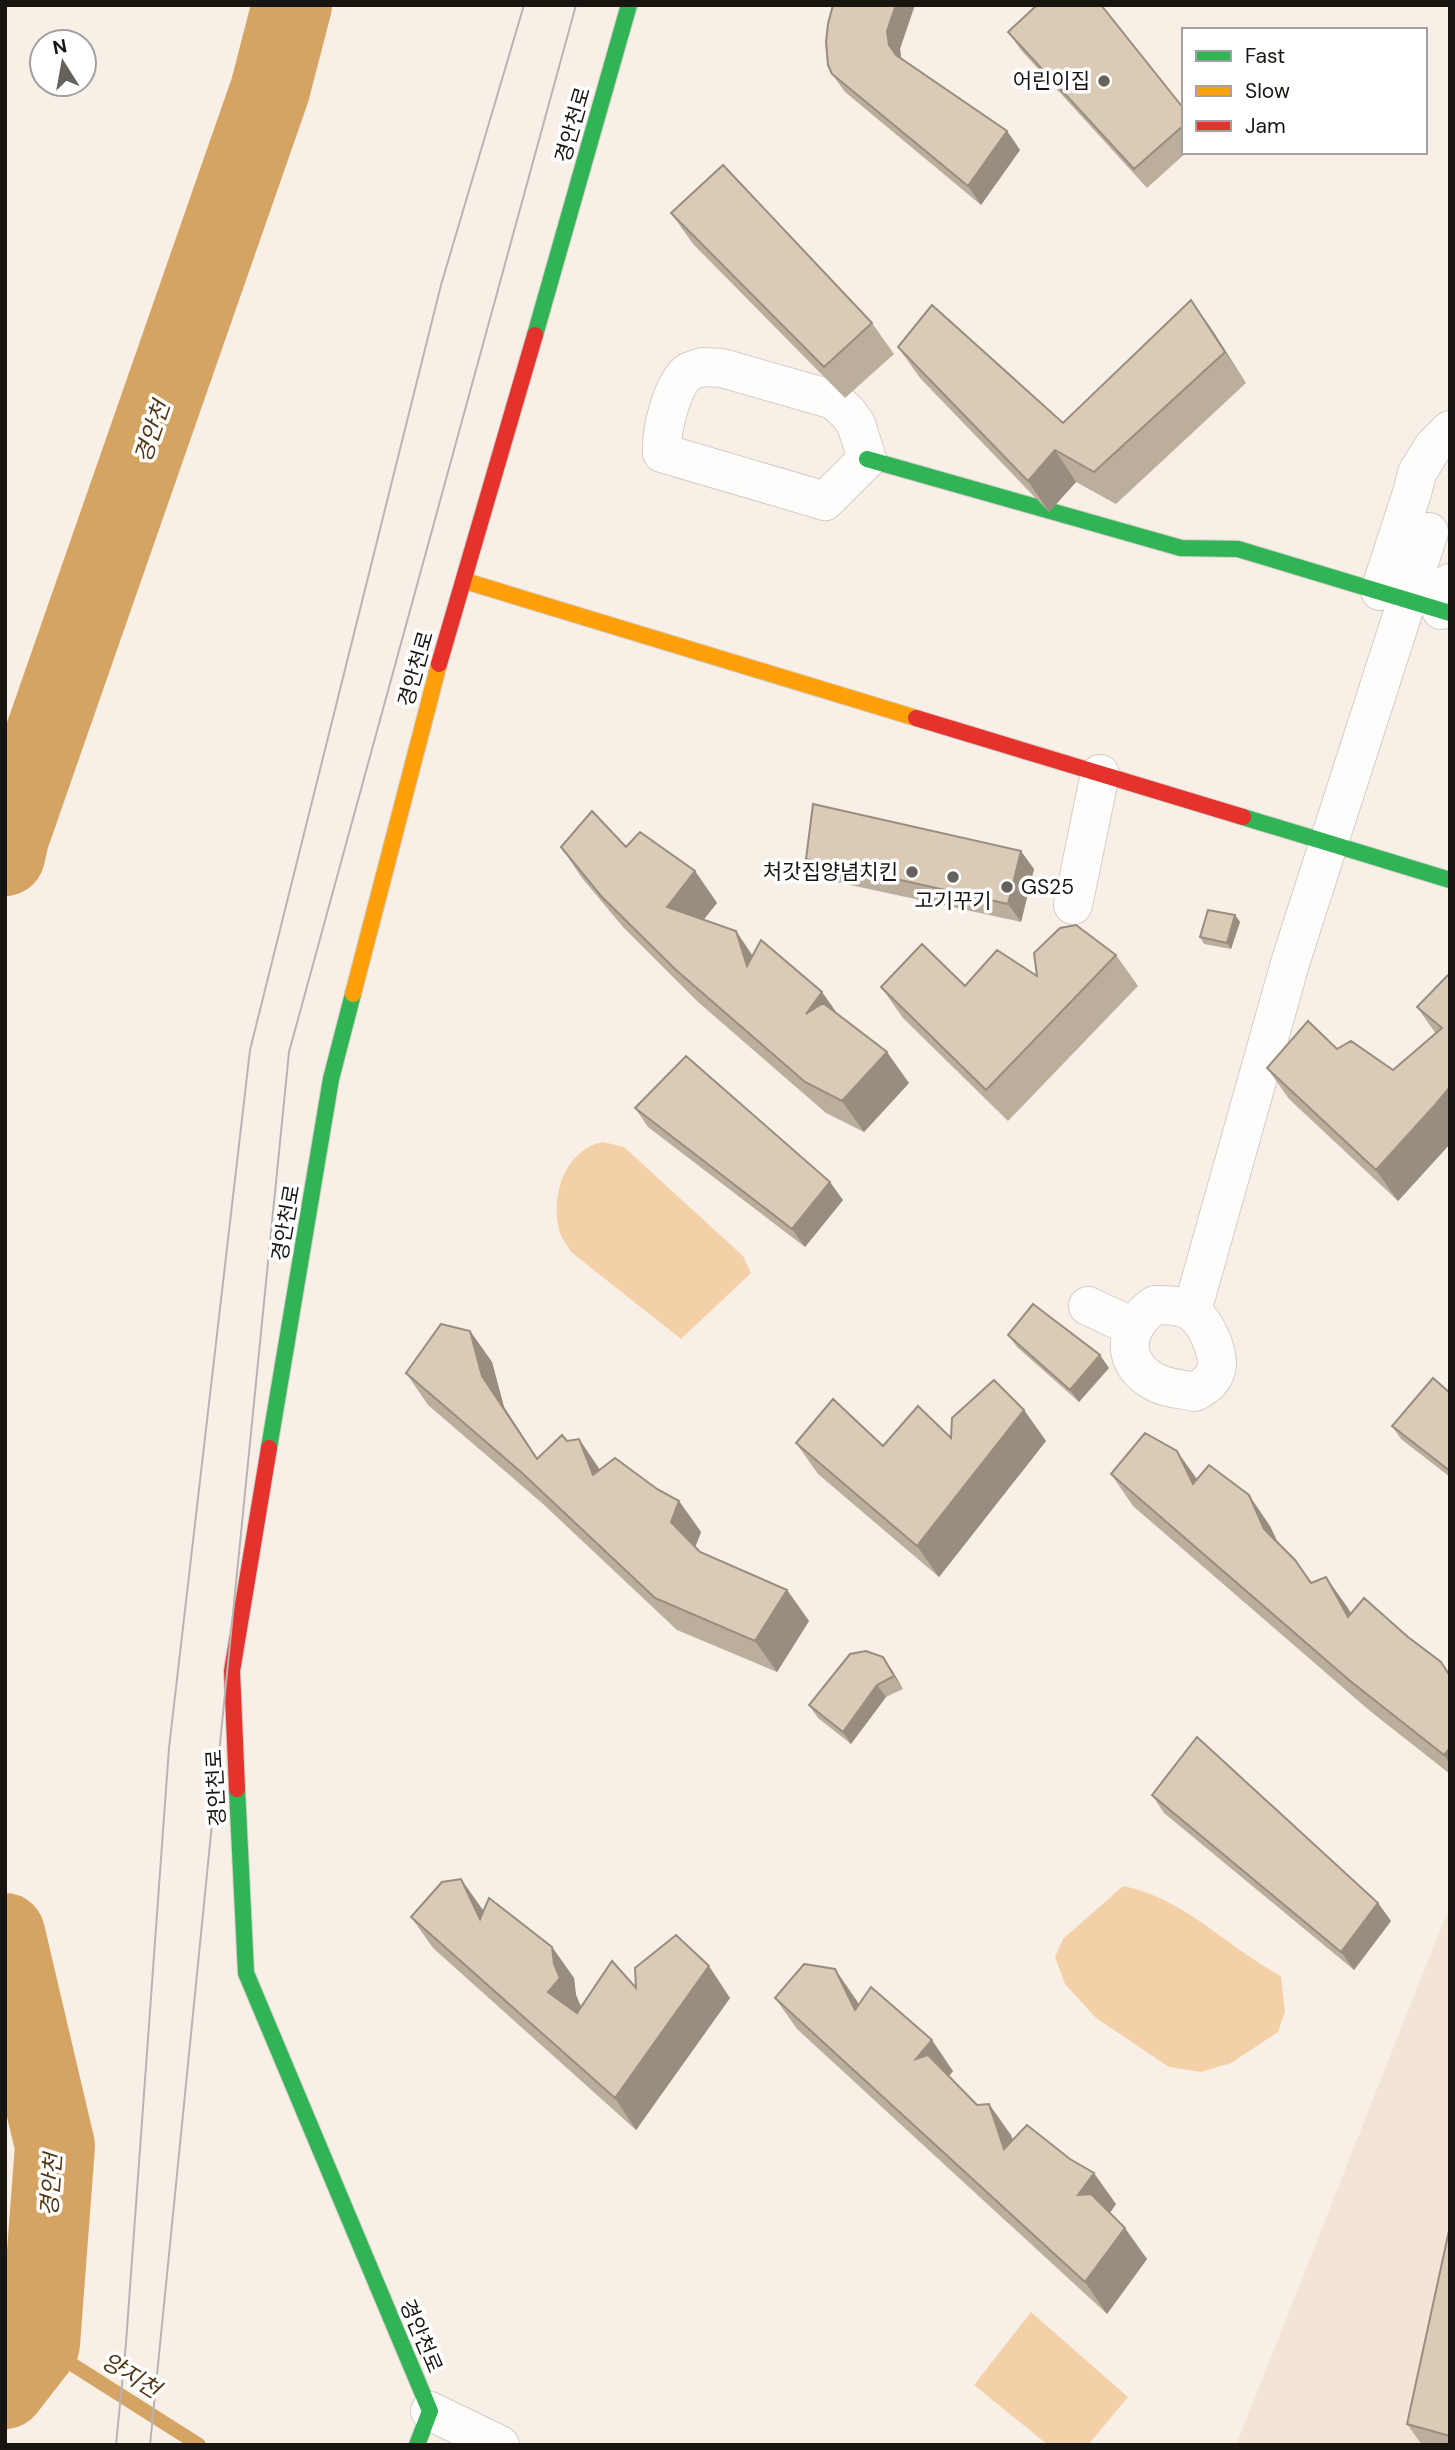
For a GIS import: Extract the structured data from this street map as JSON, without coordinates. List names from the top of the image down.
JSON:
{
  "streets": {
    "main road": ["경안천로"]
  },
  "water": ["경안천", "양지천"],
  "places": [
    "어린이집",
    "처갓집양념치킨",
    "고기꾸기",
    "GS25"
  ],
  "legend": ["Fast", "Slow", "Jam"],
  "north": "top"
}
